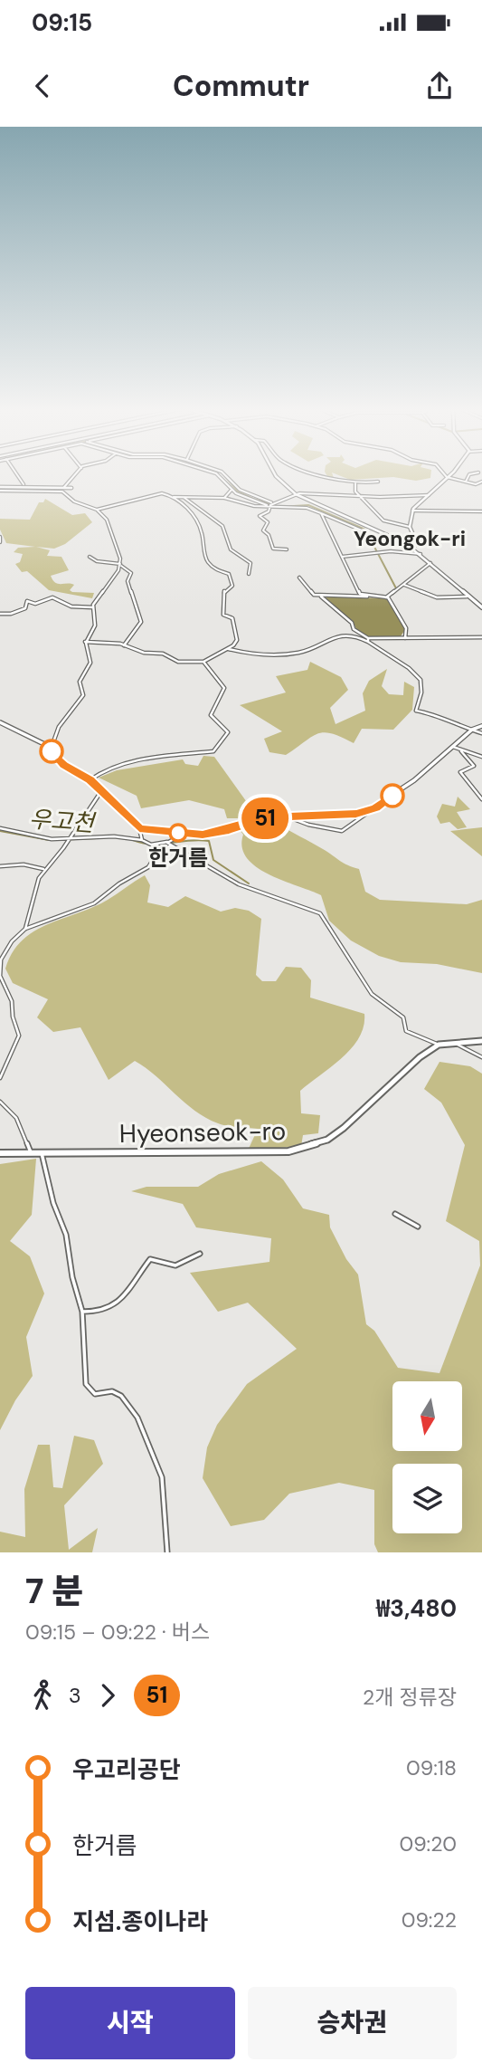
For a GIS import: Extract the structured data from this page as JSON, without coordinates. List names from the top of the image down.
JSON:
{
  "streets": {
    "street": ["Hyeonseok-ro"]
  },
  "districts": ["Yeongok-ri"],
  "water": ["우고천"],
  "places": ["한거름"],
  "lines": ["bus line 51"],
  "north": "bottom",
  "page": {
    "status": "09:15",
    "header": "Commutr",
    "on_map": "51",
    "heading": ["7 분", "09:15 – 09:22 · 버스", "₩3,480"],
    "legs": ["3", "51", "2개 정류장"],
    "list": [
      {
        "name": "우고리공단",
        "value": "09:18"
      },
      {
        "name": "한거름",
        "value": "09:20"
      },
      {
        "name": "지섬.종이나라",
        "value": "09:22"
      }
    ],
    "buttons": ["시작", "승차권"]
  }
}
